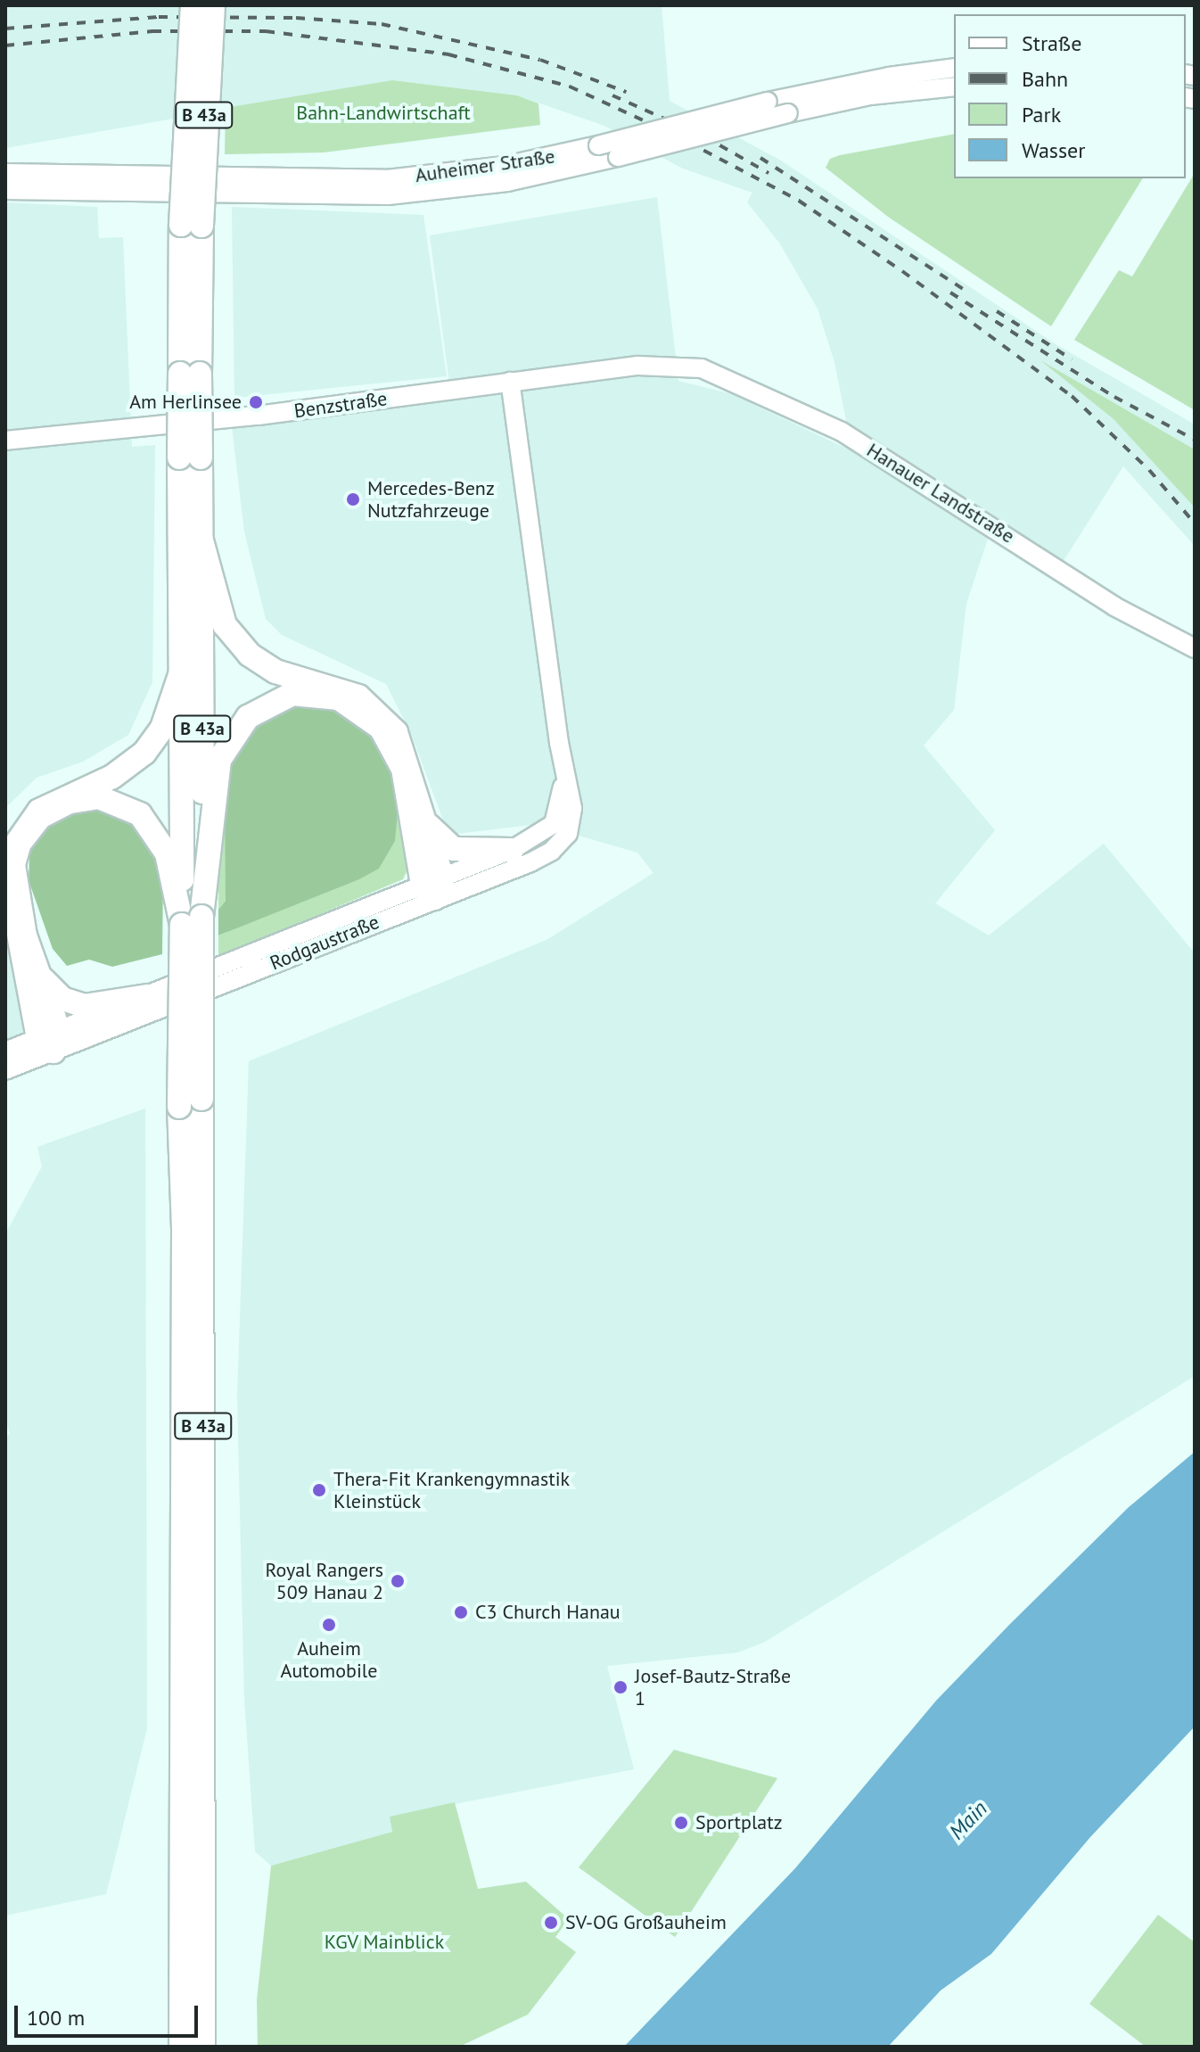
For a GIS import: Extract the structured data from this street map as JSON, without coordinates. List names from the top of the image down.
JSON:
{
  "streets": {
    "highway": ["B 43a"],
    "main road": [
      "Auheimer Straße",
      "Benzstraße",
      "Hanauer Landstraße",
      "Rodgaustraße"
    ]
  },
  "crossings": [
    ["Benzstraße", "Hanauer Landstraße"],
    ["Benzstraße", "Rodgaustraße"]
  ],
  "water": ["Main"],
  "parks": ["Bahn-Landwirtschaft", "KGV Mainblick"],
  "places": [
    "Am Herlinsee",
    "Mercedes-Benz Nutzfahrzeuge",
    "Thera-Fit Krankengymnastik Kleinstück",
    "Royal Rangers 509 Hanau 2",
    "C3 Church Hanau",
    "Auheim Automobile",
    "Josef-Bautz-Straße 1",
    "Sportplatz",
    "SV-OG Großauheim"
  ],
  "legend": [
    "Straße",
    "Bahn",
    "Park",
    "Wasser"
  ],
  "scale_bar": "100 m"
}
